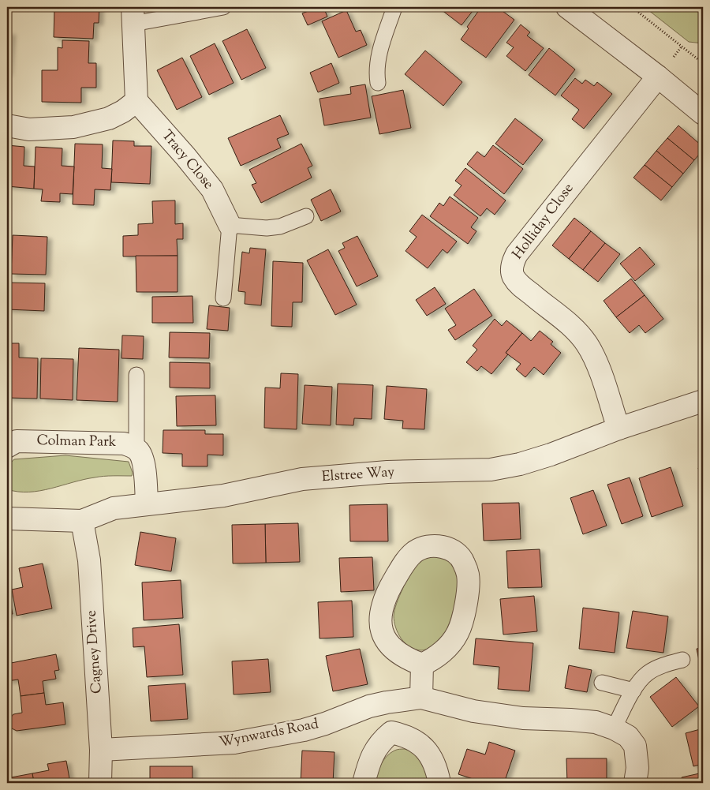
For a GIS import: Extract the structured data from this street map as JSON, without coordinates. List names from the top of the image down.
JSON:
{
  "streets": {
    "street": [
      "Tracy Close",
      "Holliday Close",
      "Colman Park",
      "Elstree Way",
      "Cagney Drive",
      "Wynwards Road"
    ]
  },
  "crossings": [
    ["Holliday Close", "Elstree Way"],
    ["Colman Park", "Elstree Way"],
    ["Elstree Way", "Cagney Drive"],
    ["Cagney Drive", "Wynwards Road"]
  ]
}
